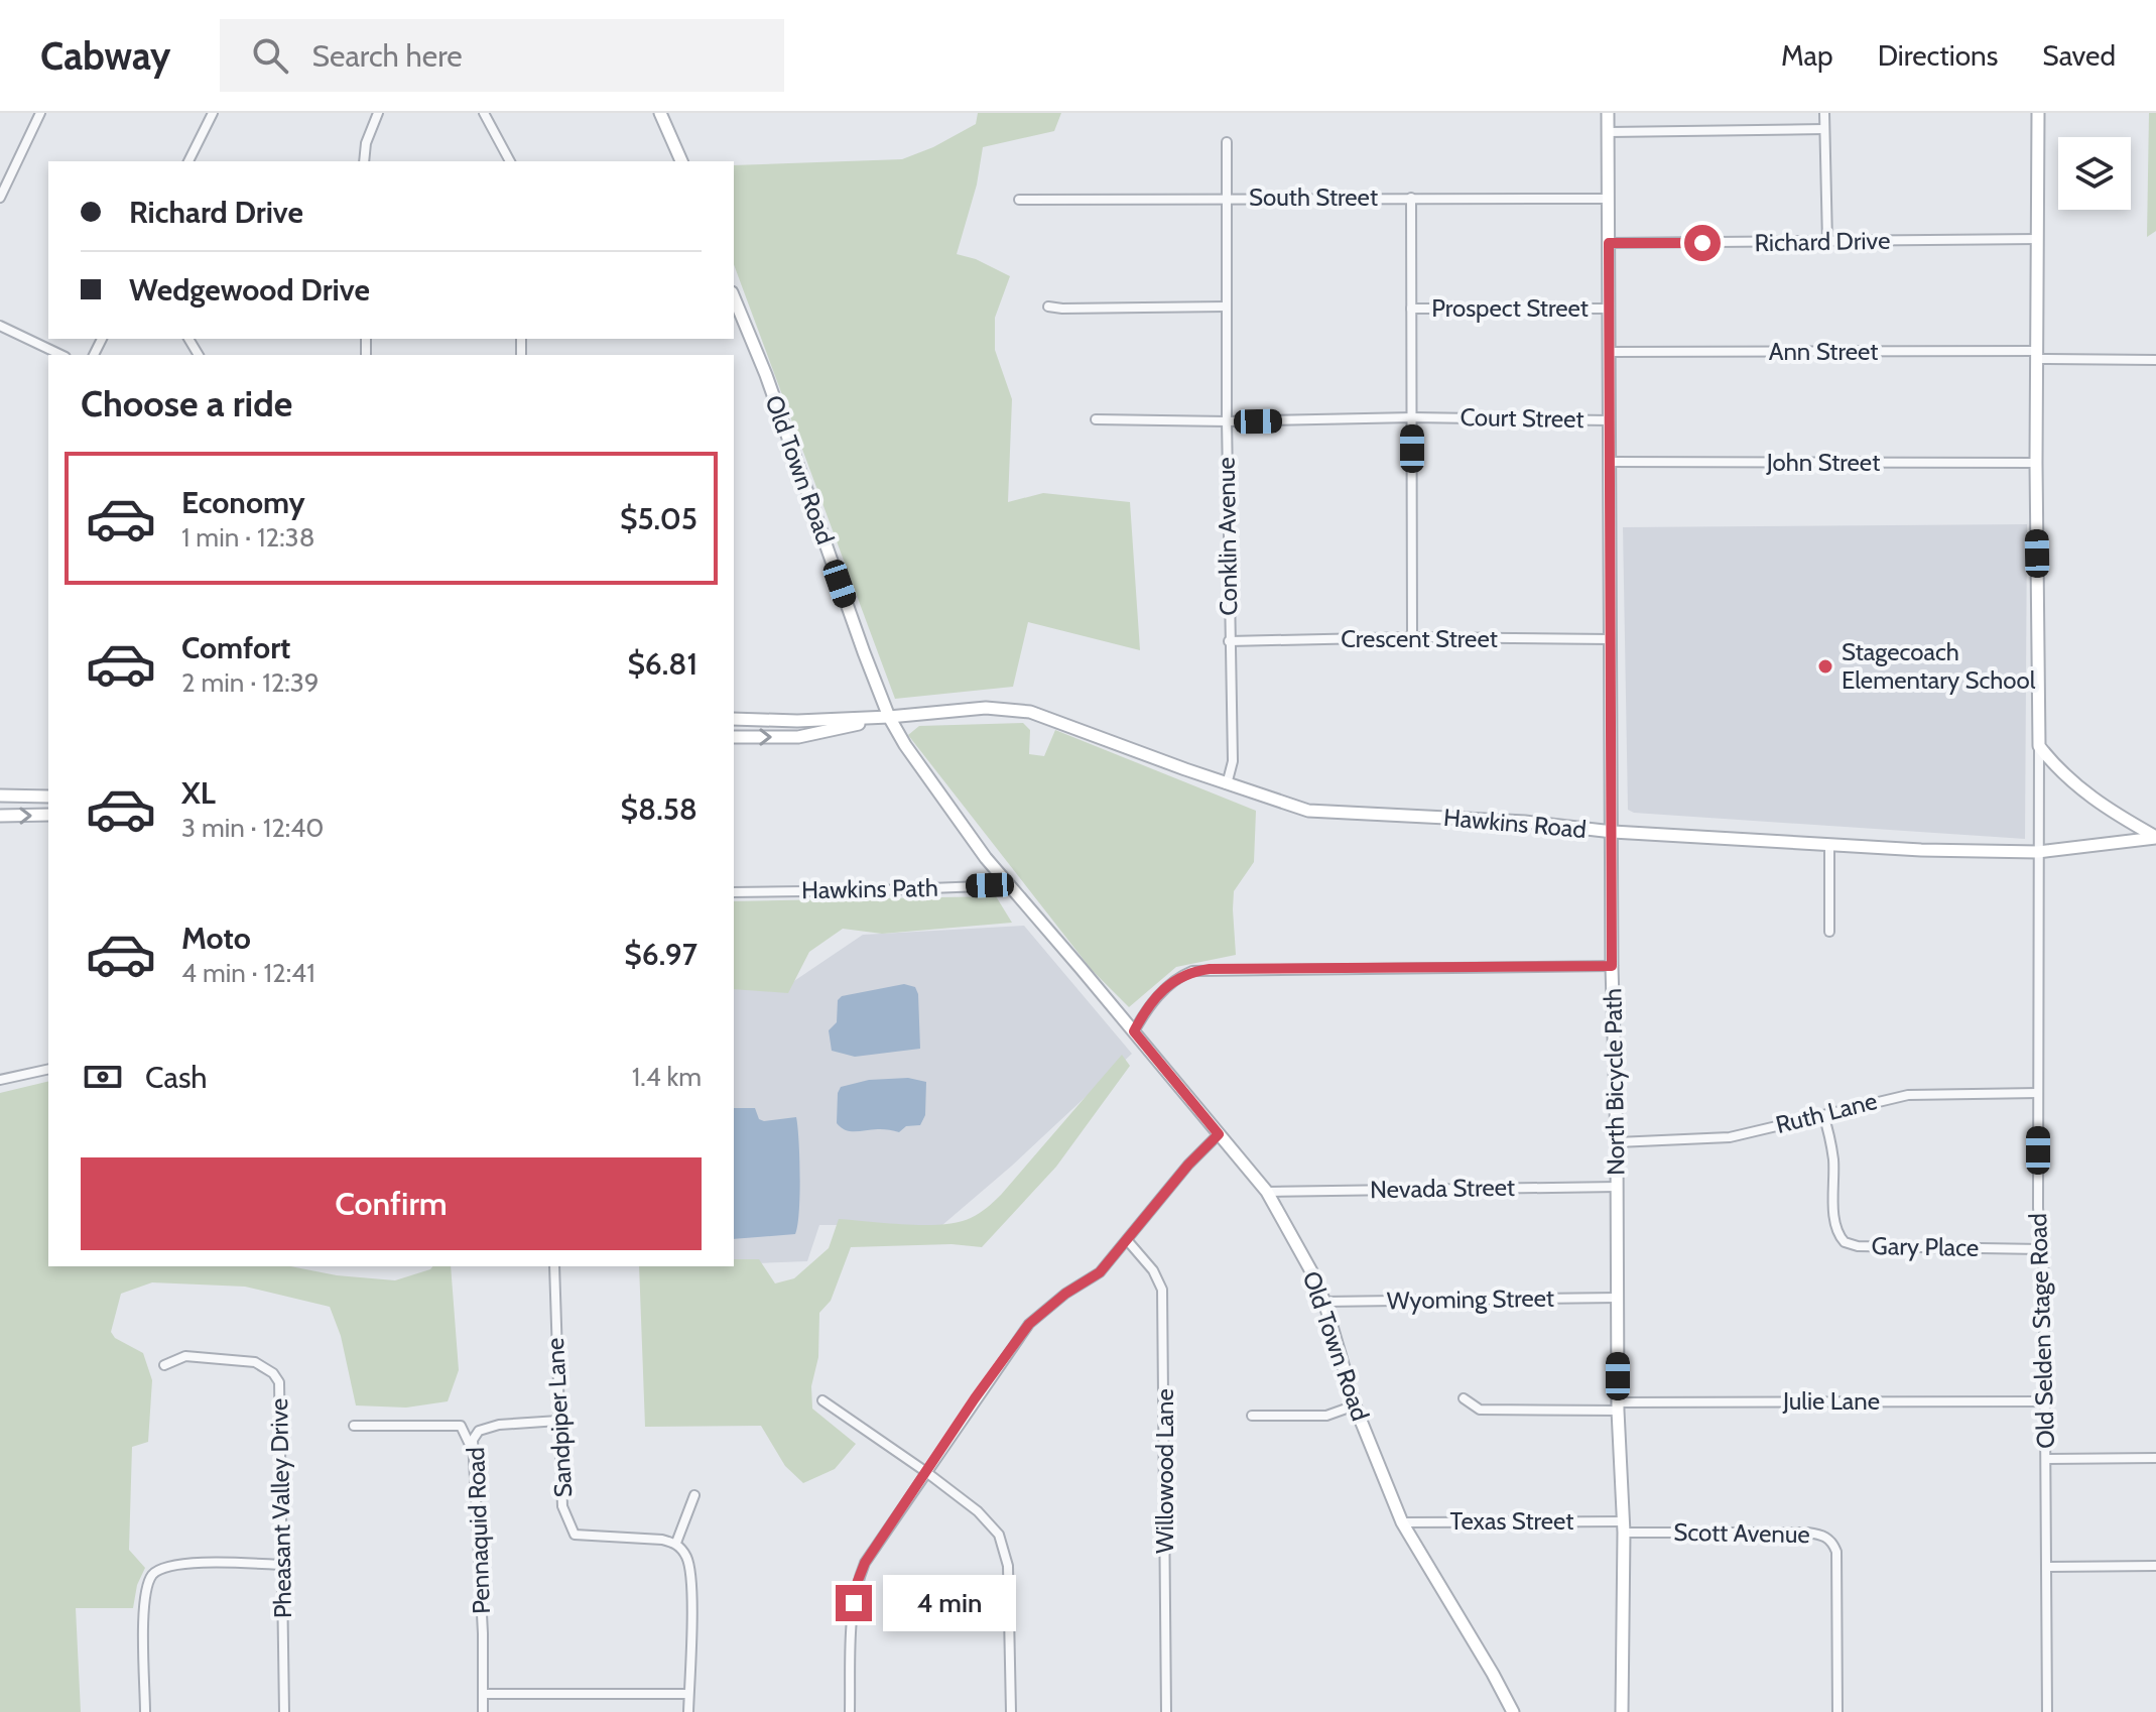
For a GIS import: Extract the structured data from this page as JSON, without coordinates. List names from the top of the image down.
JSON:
{
  "streets": {
    "street": [
      "South Street",
      "Richard Drive",
      "Prospect Street",
      "Ann Street",
      "Court Street",
      "John Street",
      "Old Town Road",
      "Conklin Avenue",
      "Crescent Street",
      "Hawkins Road",
      "Hawkins Path",
      "North Bicycle Path",
      "Ruth Lane",
      "Nevada Street",
      "Gary Place",
      "Wyoming Street",
      "Old Selden Stage Road",
      "Julie Lane",
      "Sandpiper Lane",
      "Willowood Lane",
      "Pheasant Valley Drive",
      "Texas Street",
      "Pennaquid Road",
      "Scott Avenue"
    ]
  },
  "crossings": [
    ["South Street", "Conklin Avenue"],
    ["South Street", "North Bicycle Path"],
    ["Richard Drive", "North Bicycle Path"],
    ["Prospect Street", "North Bicycle Path"],
    ["Ann Street", "North Bicycle Path"],
    ["Court Street", "Conklin Avenue"],
    ["Court Street", "North Bicycle Path"],
    ["John Street", "North Bicycle Path"],
    ["Old Town Road", "Hawkins Road"],
    ["Old Town Road", "Hawkins Path"],
    ["Old Town Road", "Nevada Street"],
    ["Old Town Road", "Wyoming Street"],
    ["Old Town Road", "Texas Street"],
    ["Conklin Avenue", "Crescent Street"],
    ["Conklin Avenue", "Hawkins Road"],
    ["Crescent Street", "North Bicycle Path"],
    ["Hawkins Road", "North Bicycle Path"],
    ["Hawkins Road", "Old Selden Stage Road"],
    ["North Bicycle Path", "Ruth Lane"],
    ["North Bicycle Path", "Nevada Street"],
    ["North Bicycle Path", "Wyoming Street"],
    ["North Bicycle Path", "Julie Lane"],
    ["North Bicycle Path", "Texas Street"],
    ["North Bicycle Path", "Scott Avenue"],
    ["Ruth Lane", "Gary Place"],
    ["Ruth Lane", "Old Selden Stage Road"],
    ["Gary Place", "Old Selden Stage Road"],
    ["Old Selden Stage Road", "Julie Lane"],
    ["Sandpiper Lane", "Pennaquid Road"],
    ["Texas Street", "Scott Avenue"]
  ],
  "places": ["Stagecoach Elementary School"],
  "page": {
    "header": "Cabway",
    "search": "Search here",
    "nav": ["Map", "Directions", "Saved"],
    "banner": ["Richard Drive", "Wedgewood Drive"],
    "heading": "Choose a ride",
    "list": [
      {
        "name": "Economy",
        "note": "1 min · 12:38",
        "value": "$5.05"
      },
      {
        "name": "Comfort",
        "note": "2 min · 12:39",
        "value": "$6.81"
      },
      {
        "name": "XL",
        "note": "3 min · 12:40",
        "value": "$8.58"
      },
      {
        "name": "Moto",
        "note": "4 min · 12:41",
        "value": "$6.97"
      }
    ],
    "pay": ["Cash", "1.4 km"],
    "buttons": "Confirm",
    "bubble": "4 min"
  }
}
